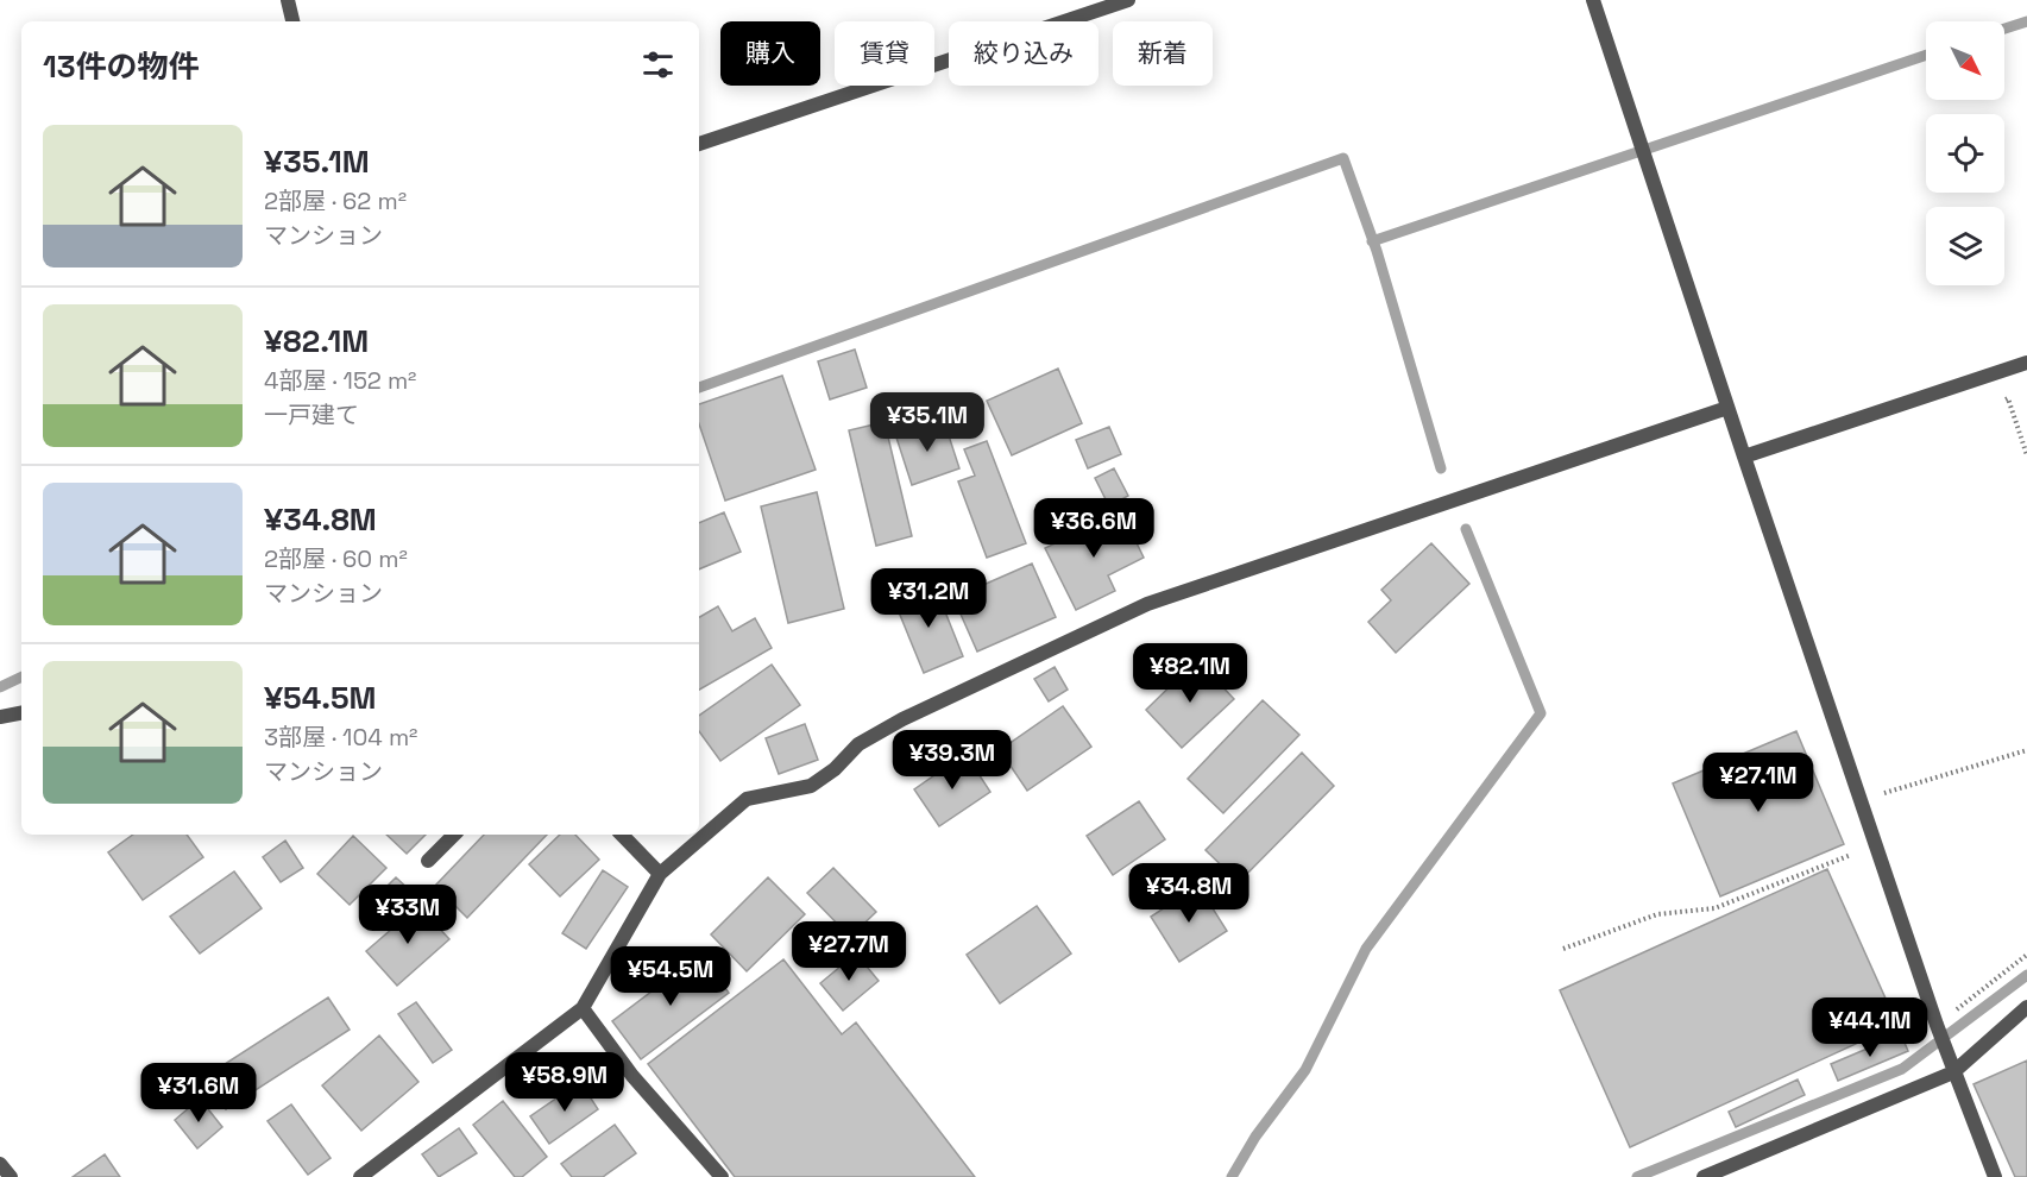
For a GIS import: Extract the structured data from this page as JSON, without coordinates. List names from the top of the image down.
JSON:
{
  "north": "bottom right",
  "page": {
    "chip": [
      "購入",
      "賃貸",
      "絞り込み",
      "新着"
    ],
    "heading": "13件の物件",
    "list": [
      {
        "name": "¥35.1M",
        "note": "2部屋 · 62 m² · マンション"
      },
      {
        "name": "¥82.1M",
        "note": "4部屋 · 152 m² · 一戸建て"
      },
      {
        "name": "¥34.8M",
        "note": "2部屋 · 60 m² · マンション"
      },
      {
        "name": "¥54.5M",
        "note": "3部屋 · 104 m² · マンション"
      }
    ],
    "price": [
      "¥35.1M",
      "¥36.6M",
      "¥31.2M",
      "¥82.1M",
      "¥39.3M",
      "¥27.1M",
      "¥34.8M",
      "¥33M",
      "¥27.7M",
      "¥54.5M",
      "¥44.1M",
      "¥58.9M",
      "¥31.6M"
    ]
  }
}
